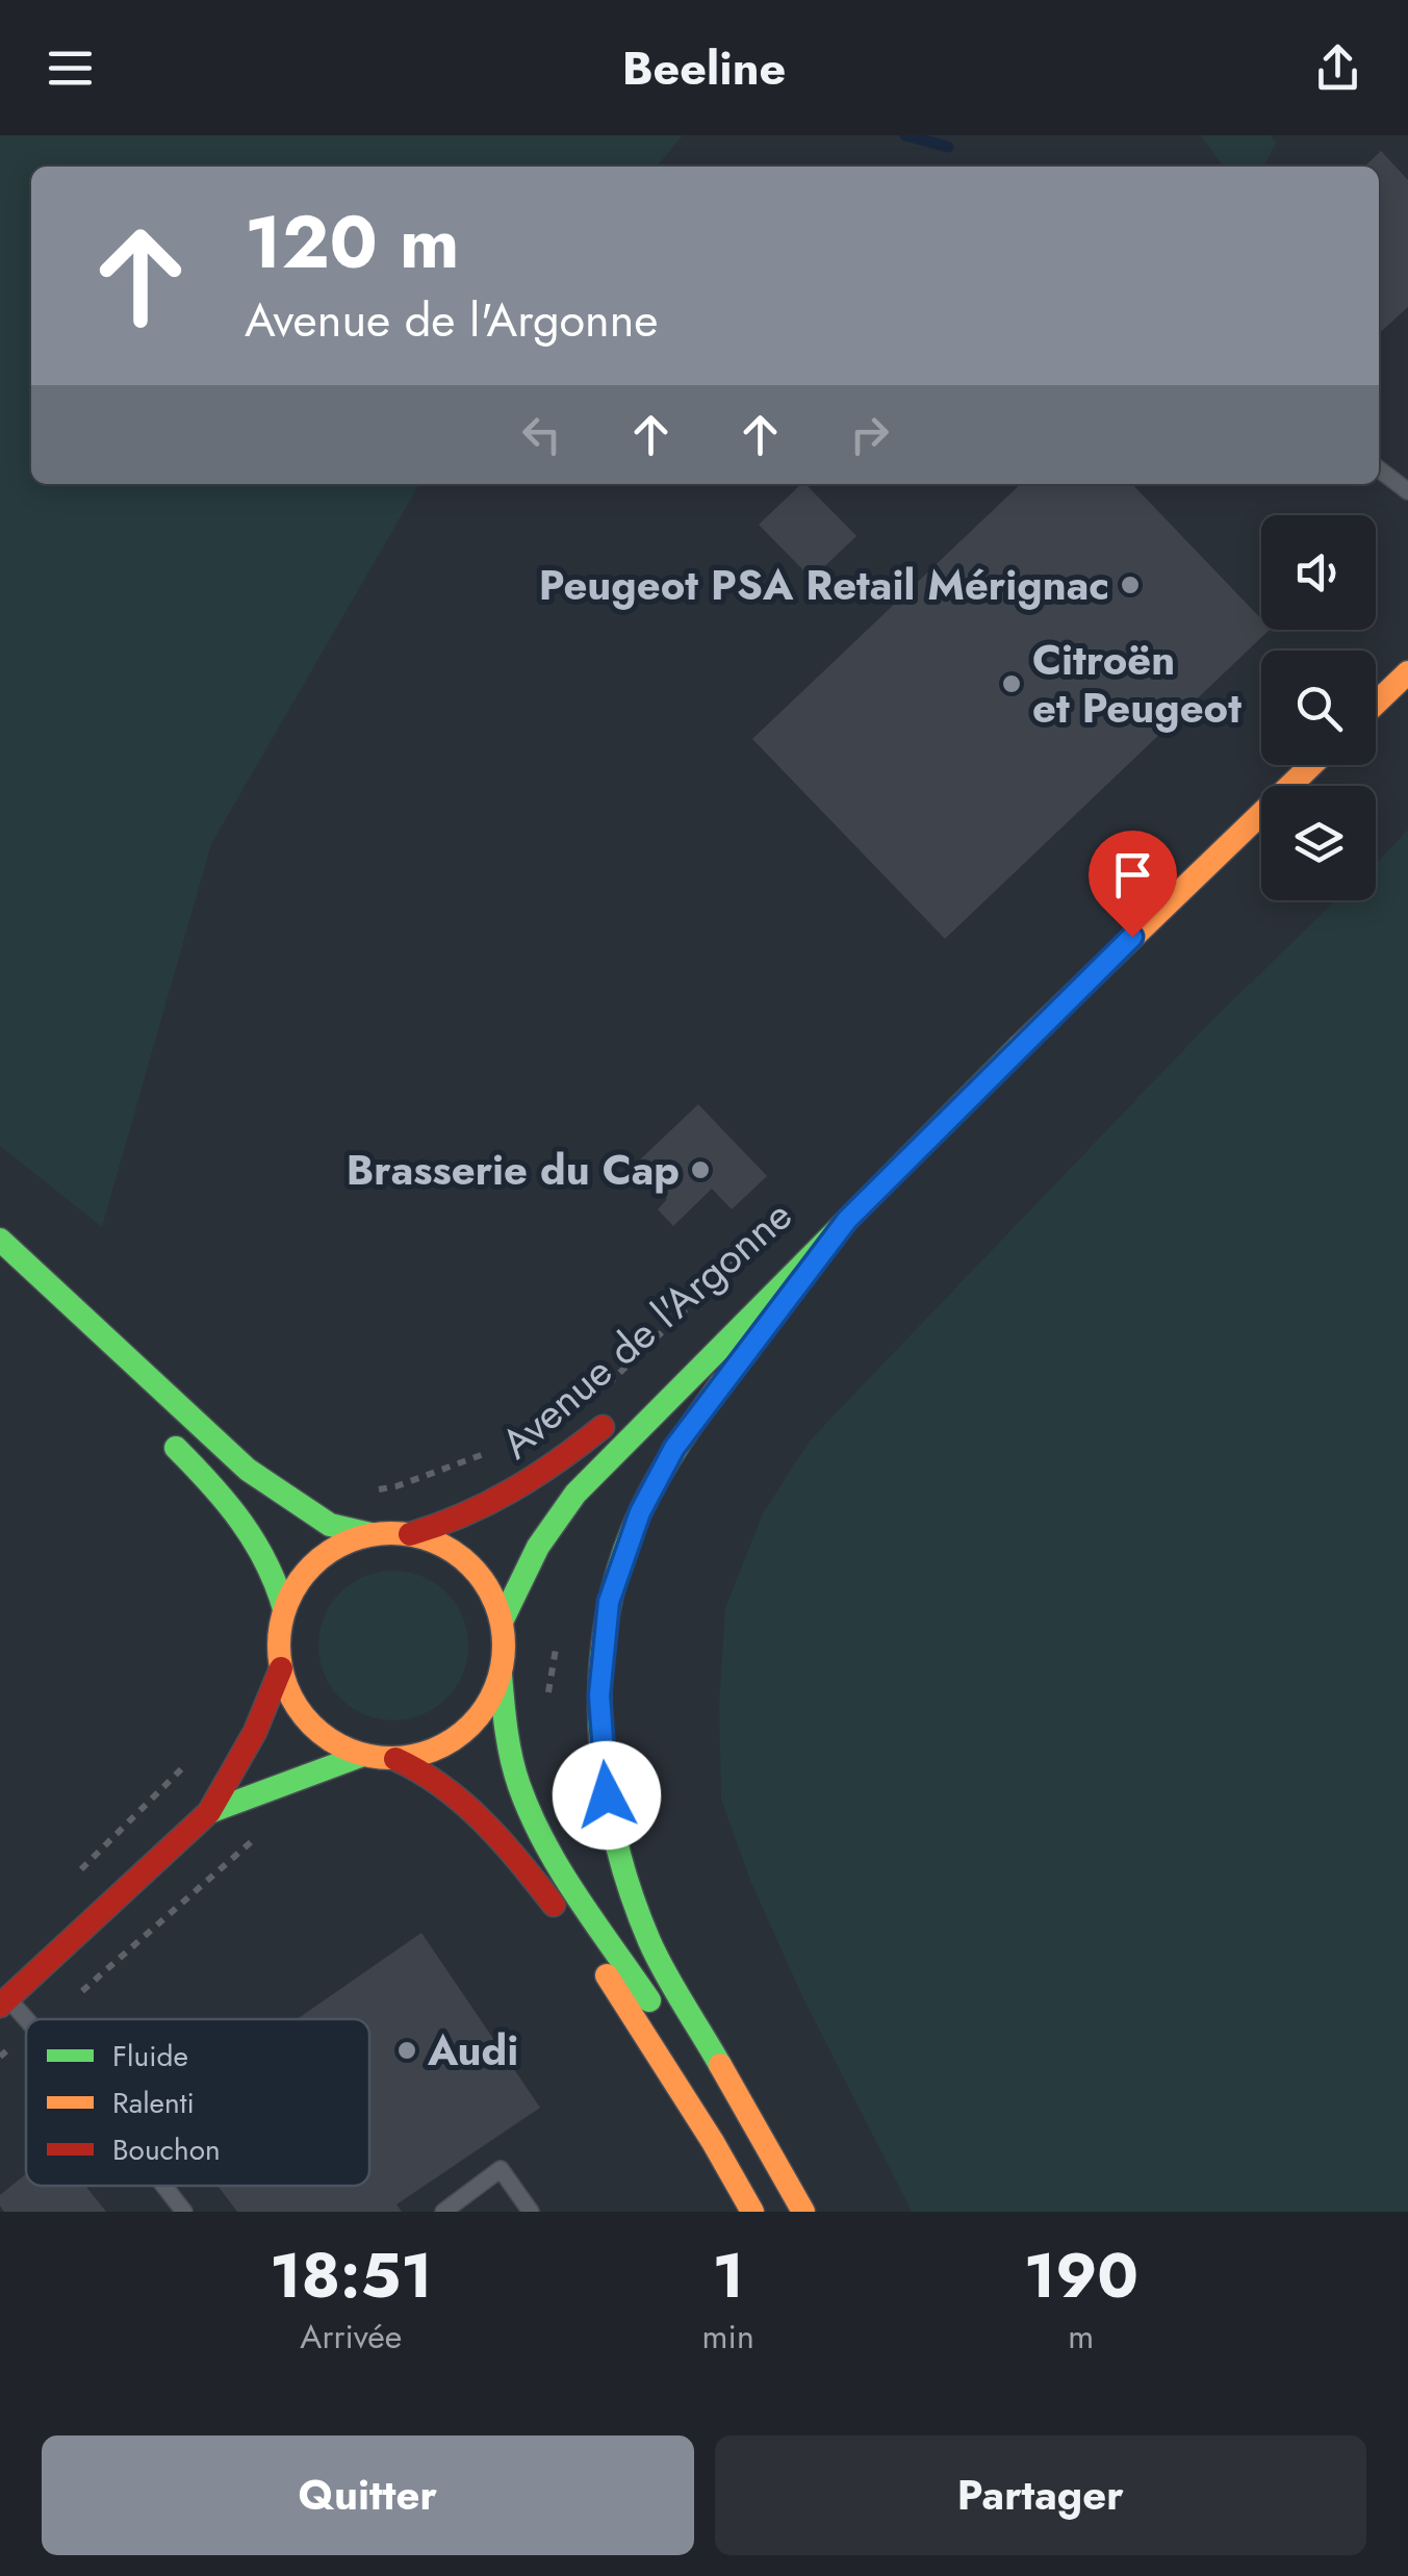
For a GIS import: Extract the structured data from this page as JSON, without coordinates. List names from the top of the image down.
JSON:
{
  "streets": {
    "main road": ["Avenue de l'Argonne"]
  },
  "places": [
    "Peugeot PSA Retail Mérignac",
    "Citroën et Peugeot",
    "Brasserie du Cap",
    "Audi"
  ],
  "legend": ["Fluide", "Ralenti", "Bouchon"],
  "page": {
    "header": "Beeline",
    "turn": ["120 m", "Avenue de l'Argonne"],
    "eta": [
      "18:51",
      "Arrivée",
      "1",
      "min",
      "190",
      "m"
    ],
    "buttons": ["Quitter", "Partager"]
  }
}
